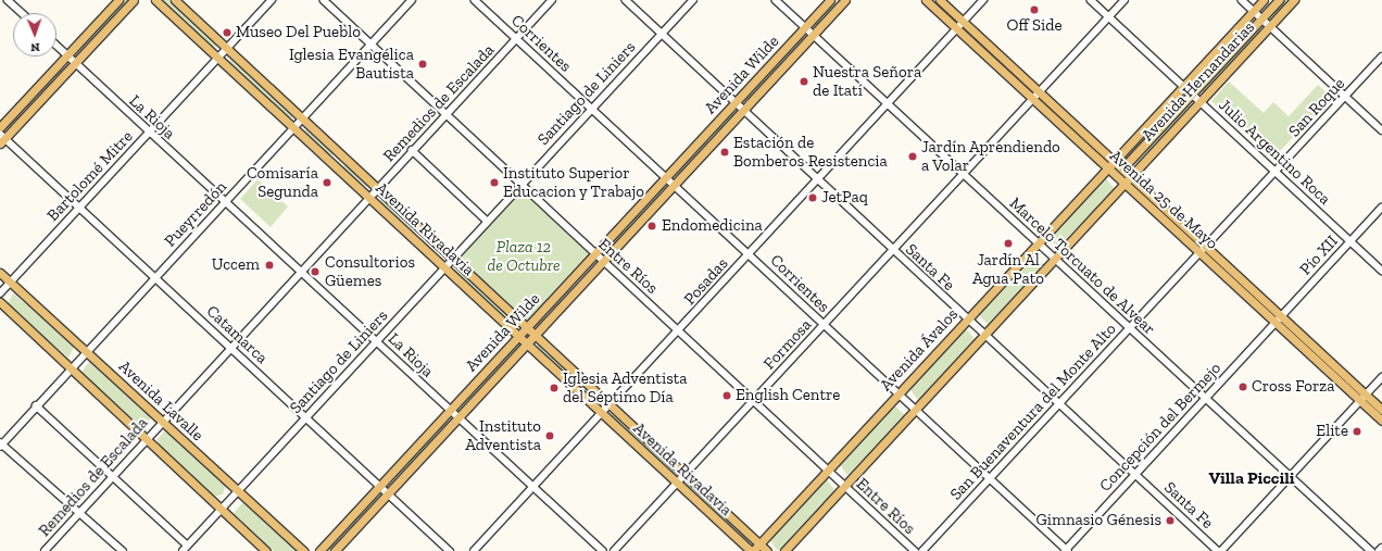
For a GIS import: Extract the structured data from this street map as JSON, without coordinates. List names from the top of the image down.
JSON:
{
  "streets": {
    "main road": [
      "Avenida Wilde",
      "Avenida Hernandarias",
      "Avenida 25 de Mayo",
      "Avenida Rivadavia",
      "Avenida Ávalos",
      "Avenida Lavalle"
    ],
    "street": [
      "Corrientes",
      "Santiago de Liniers",
      "Remedios de Escalada",
      "San Roque",
      "La Rioja",
      "Julio Argentino Roca",
      "Bartolomé Mitre",
      "Pueyrredón",
      "Pío XII",
      "Entre Ríos",
      "Marcelo Torcuato de Alvear",
      "Santa Fe",
      "Posadas",
      "Catamarca",
      "Formosa",
      "San Buenaventura del Monte Alto",
      "Concepción del Bermejo"
    ]
  },
  "crossings": [
    ["Corrientes", "Avenida Wilde"],
    ["Corrientes", "Santiago de Liniers"],
    ["Corrientes", "Remedios de Escalada"],
    ["Corrientes", "Posadas"],
    ["Corrientes", "Formosa"],
    ["Corrientes", "Avenida Ávalos"],
    ["Corrientes", "San Buenaventura del Monte Alto"],
    ["Corrientes", "Concepción del Bermejo"],
    ["Avenida Wilde", "La Rioja"],
    ["Avenida Wilde", "Avenida Rivadavia"],
    ["Avenida Wilde", "Entre Ríos"],
    ["Avenida Wilde", "Marcelo Torcuato de Alvear"],
    ["Avenida Wilde", "Santa Fe"],
    ["Avenida Wilde", "Catamarca"],
    ["Avenida Hernandarias", "Julio Argentino Roca"],
    ["Avenida Hernandarias", "Avenida 25 de Mayo"],
    ["Avenida Hernandarias", "Avenida Ávalos"],
    ["Santiago de Liniers", "La Rioja"],
    ["Santiago de Liniers", "Avenida Rivadavia"],
    ["Santiago de Liniers", "Entre Ríos"],
    ["Santiago de Liniers", "Santa Fe"],
    ["Santiago de Liniers", "Catamarca"],
    ["Santiago de Liniers", "Avenida Lavalle"],
    ["Remedios de Escalada", "La Rioja"],
    ["Remedios de Escalada", "Avenida Rivadavia"],
    ["Remedios de Escalada", "Entre Ríos"],
    ["Remedios de Escalada", "Catamarca"],
    ["Remedios de Escalada", "Avenida Lavalle"],
    ["San Roque", "Julio Argentino Roca"],
    ["San Roque", "Avenida 25 de Mayo"],
    ["San Roque", "San Buenaventura del Monte Alto"],
    ["La Rioja", "Bartolomé Mitre"],
    ["La Rioja", "Pueyrredón"],
    ["La Rioja", "Posadas"],
    ["Julio Argentino Roca", "Pío XII"],
    ["Julio Argentino Roca", "Formosa"],
    ["Bartolomé Mitre", "Avenida Rivadavia"],
    ["Bartolomé Mitre", "Catamarca"],
    ["Bartolomé Mitre", "Avenida Lavalle"],
    ["Avenida 25 de Mayo", "Pío XII"],
    ["Avenida 25 de Mayo", "Posadas"],
    ["Avenida 25 de Mayo", "Formosa"],
    ["Avenida 25 de Mayo", "Avenida Ávalos"],
    ["Avenida 25 de Mayo", "San Buenaventura del Monte Alto"],
    ["Avenida 25 de Mayo", "Concepción del Bermejo"],
    ["Pueyrredón", "Avenida Rivadavia"],
    ["Pueyrredón", "Entre Ríos"],
    ["Pueyrredón", "Catamarca"],
    ["Pueyrredón", "Avenida Lavalle"],
    ["Avenida Rivadavia", "Posadas"],
    ["Avenida Rivadavia", "Formosa"],
    ["Avenida Rivadavia", "Avenida Ávalos"],
    ["Pío XII", "Concepción del Bermejo"],
    ["Entre Ríos", "Posadas"],
    ["Entre Ríos", "Formosa"],
    ["Entre Ríos", "Avenida Ávalos"],
    ["Marcelo Torcuato de Alvear", "Posadas"],
    ["Marcelo Torcuato de Alvear", "Formosa"],
    ["Marcelo Torcuato de Alvear", "Avenida Ávalos"],
    ["Marcelo Torcuato de Alvear", "San Buenaventura del Monte Alto"],
    ["Marcelo Torcuato de Alvear", "Concepción del Bermejo"],
    ["Santa Fe", "Posadas"],
    ["Santa Fe", "Formosa"],
    ["Santa Fe", "Avenida Ávalos"],
    ["Santa Fe", "San Buenaventura del Monte Alto"],
    ["Santa Fe", "Concepción del Bermejo"]
  ],
  "districts": ["Villa Piccili"],
  "parks": ["Plaza 12 de Octubre"],
  "places": [
    "Off Side",
    "Museo Del Pueblo",
    "Iglesia Evangélica Bautista",
    "Nuestra Señora de Itatí",
    "Estación de Bomberos Resistencia",
    "Jardín Aprendiendo a Volar",
    "Comisaría Segunda",
    "Instituto Superior Educacion y Trabajo",
    "JetPaq",
    "Endomedicina",
    "Jardín Al Agua Pato",
    "Uccem",
    "Consultorios Güemes",
    "Cross Forza",
    "Iglesia Adventista del Séptimo Día",
    "English Centre",
    "Elite",
    "Instituto Adventista",
    "Gimnasio Génesis"
  ],
  "north": "bottom"
}
